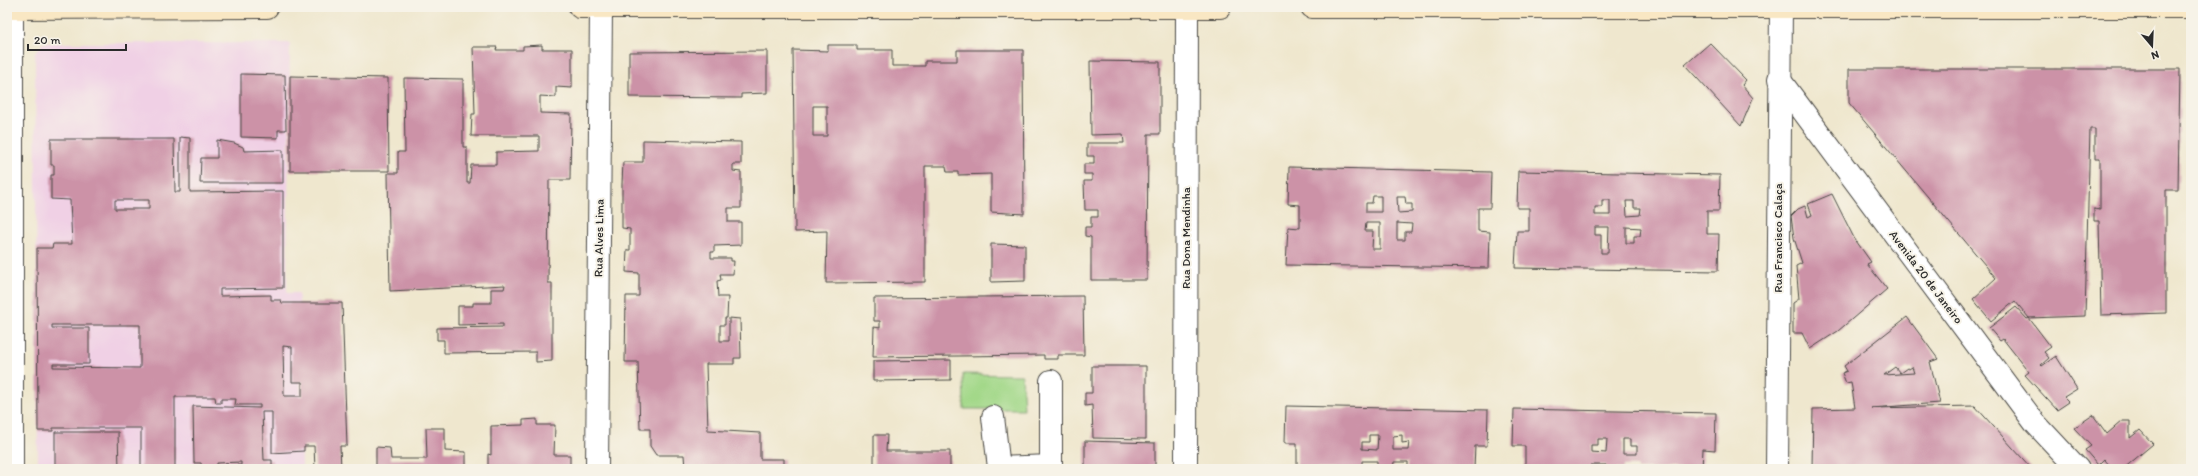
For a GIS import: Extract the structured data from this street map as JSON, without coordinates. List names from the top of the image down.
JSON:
{
  "streets": {
    "street": [
      "Rua Alves Lima",
      "Rua Dona Mendinha",
      "Rua Francisco Calaça",
      "Avenida 20 de Janeiro"
    ]
  },
  "crossings": [
    ["Rua Francisco Calaça", "Avenida 20 de Janeiro"]
  ],
  "scale_bar": "20 m",
  "north": "bottom"
}
